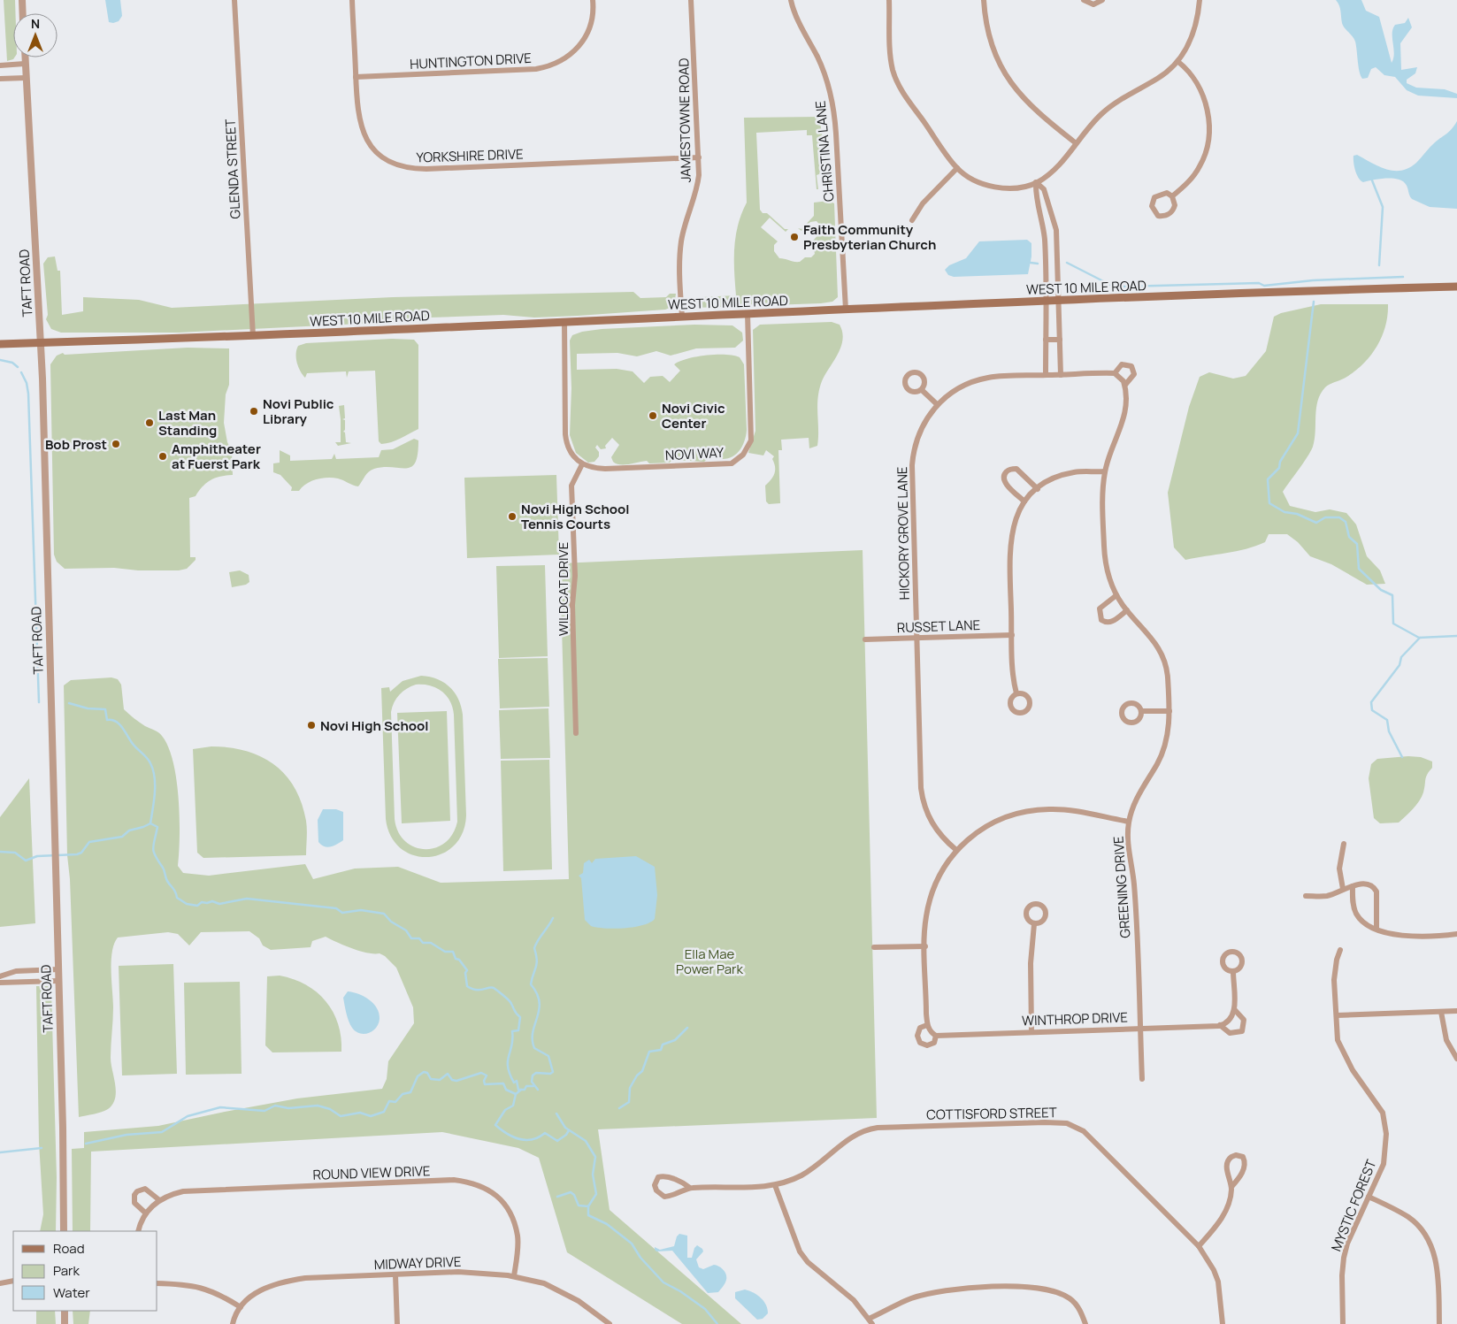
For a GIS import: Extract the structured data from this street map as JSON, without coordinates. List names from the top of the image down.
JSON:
{
  "streets": {
    "main road": ["WEST 10 MILE ROAD"],
    "street": [
      "HUNTINGTON DRIVE",
      "JAMESTOWNE ROAD",
      "CHRISTINA LANE",
      "YORKSHIRE DRIVE",
      "GLENDA STREET",
      "TAFT ROAD",
      "NOVI WAY",
      "HICKORY GROVE LANE",
      "WILDCAT DRIVE",
      "RUSSET LANE",
      "GREENING DRIVE",
      "WINTHROP DRIVE",
      "COTTISFORD STREET",
      "ROUND VIEW DRIVE",
      "MYSTIC FOREST",
      "MIDWAY DRIVE"
    ]
  },
  "crossings": [
    ["HUNTINGTON DRIVE", "YORKSHIRE DRIVE"],
    ["JAMESTOWNE ROAD", "YORKSHIRE DRIVE"],
    ["JAMESTOWNE ROAD", "WEST 10 MILE ROAD"],
    ["CHRISTINA LANE", "WEST 10 MILE ROAD"],
    ["GLENDA STREET", "WEST 10 MILE ROAD"],
    ["TAFT ROAD", "WEST 10 MILE ROAD"],
    ["WEST 10 MILE ROAD", "NOVI WAY"],
    ["NOVI WAY", "WILDCAT DRIVE"],
    ["HICKORY GROVE LANE", "RUSSET LANE"],
    ["HICKORY GROVE LANE", "GREENING DRIVE"],
    ["GREENING DRIVE", "WINTHROP DRIVE"],
    ["ROUND VIEW DRIVE", "MIDWAY DRIVE"]
  ],
  "parks": ["Ella Mae Power Park"],
  "places": [
    "Faith Community Presbyterian Church",
    "Novi Public Library",
    "Novi Civic Center",
    "Last Man Standing",
    "Bob Prost",
    "Amphitheater at Fuerst Park",
    "Novi High School Tennis Courts",
    "Novi High School"
  ],
  "legend": ["Road", "Park", "Water"],
  "north": "top"
}
